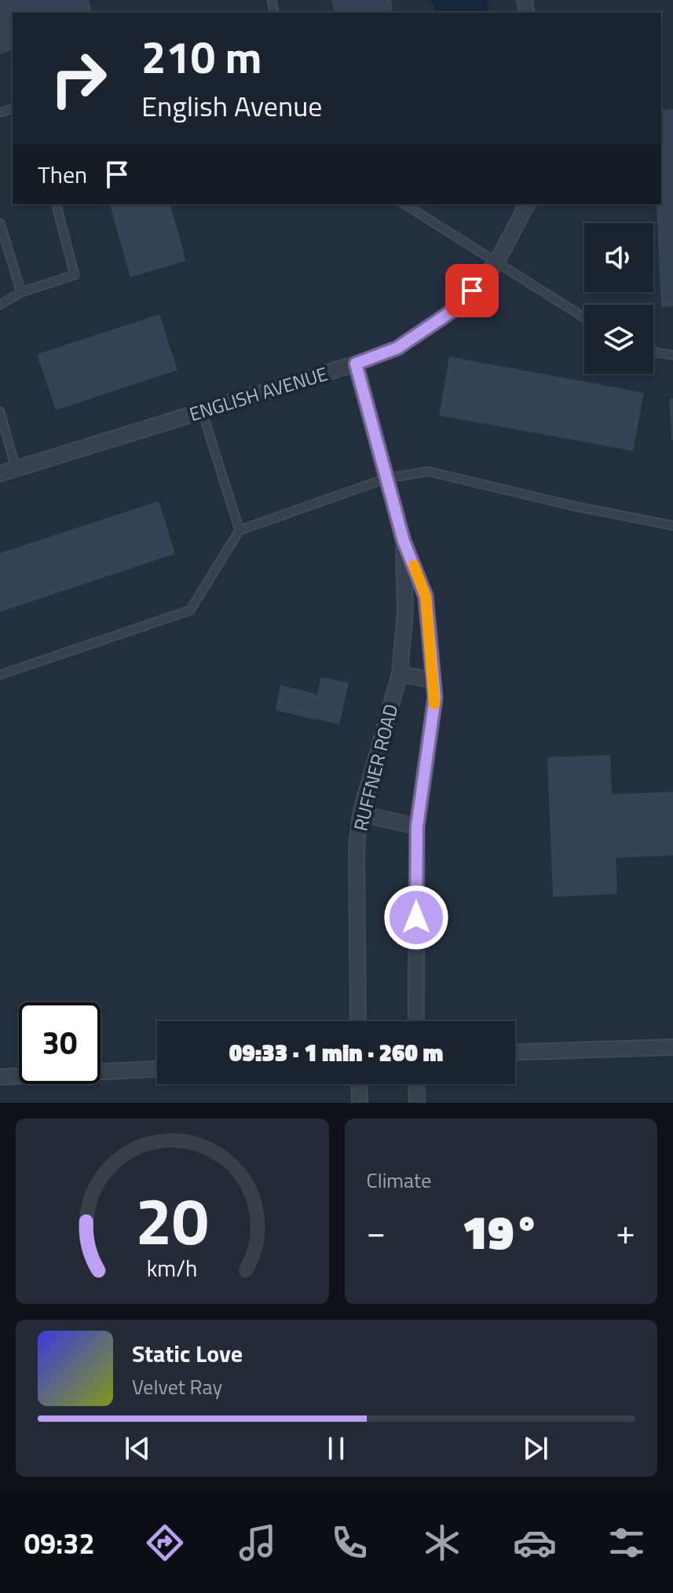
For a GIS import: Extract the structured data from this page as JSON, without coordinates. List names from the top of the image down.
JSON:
{
  "streets": {
    "street": ["ENGLISH AVENUE", "RUFFNER ROAD"]
  },
  "crossings": [
    ["ENGLISH AVENUE", "RUFFNER ROAD"]
  ],
  "page": {
    "turn": ["210 m", "English Avenue"],
    "then": "Then",
    "limit": "30",
    "trip": "09:33 · 1 min · 260 m",
    "tile": "Climate",
    "heat": ["−", "19°", "+"],
    "song": ["Static Love", "Velvet Ray"],
    "tabs": "09:32",
    "gauge": ["20", "km/h"]
  }
}
